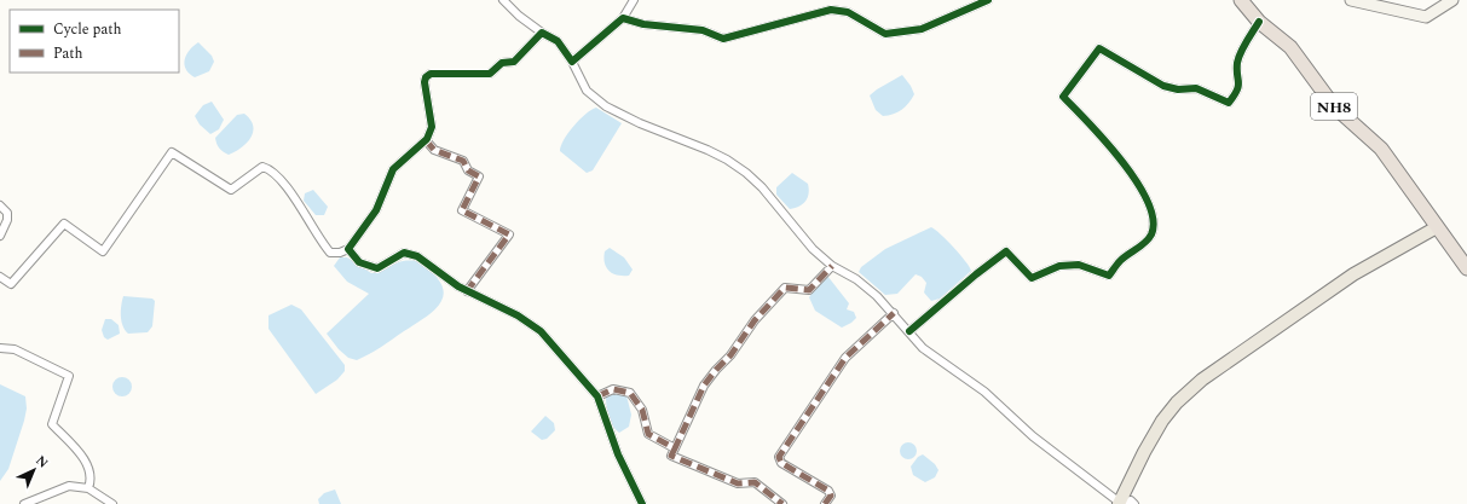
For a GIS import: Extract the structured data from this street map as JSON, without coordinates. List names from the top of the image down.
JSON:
{
  "streets": {
    "highway": ["NH8"]
  },
  "legend": ["Cycle path", "Path"],
  "north": "top right"
}
